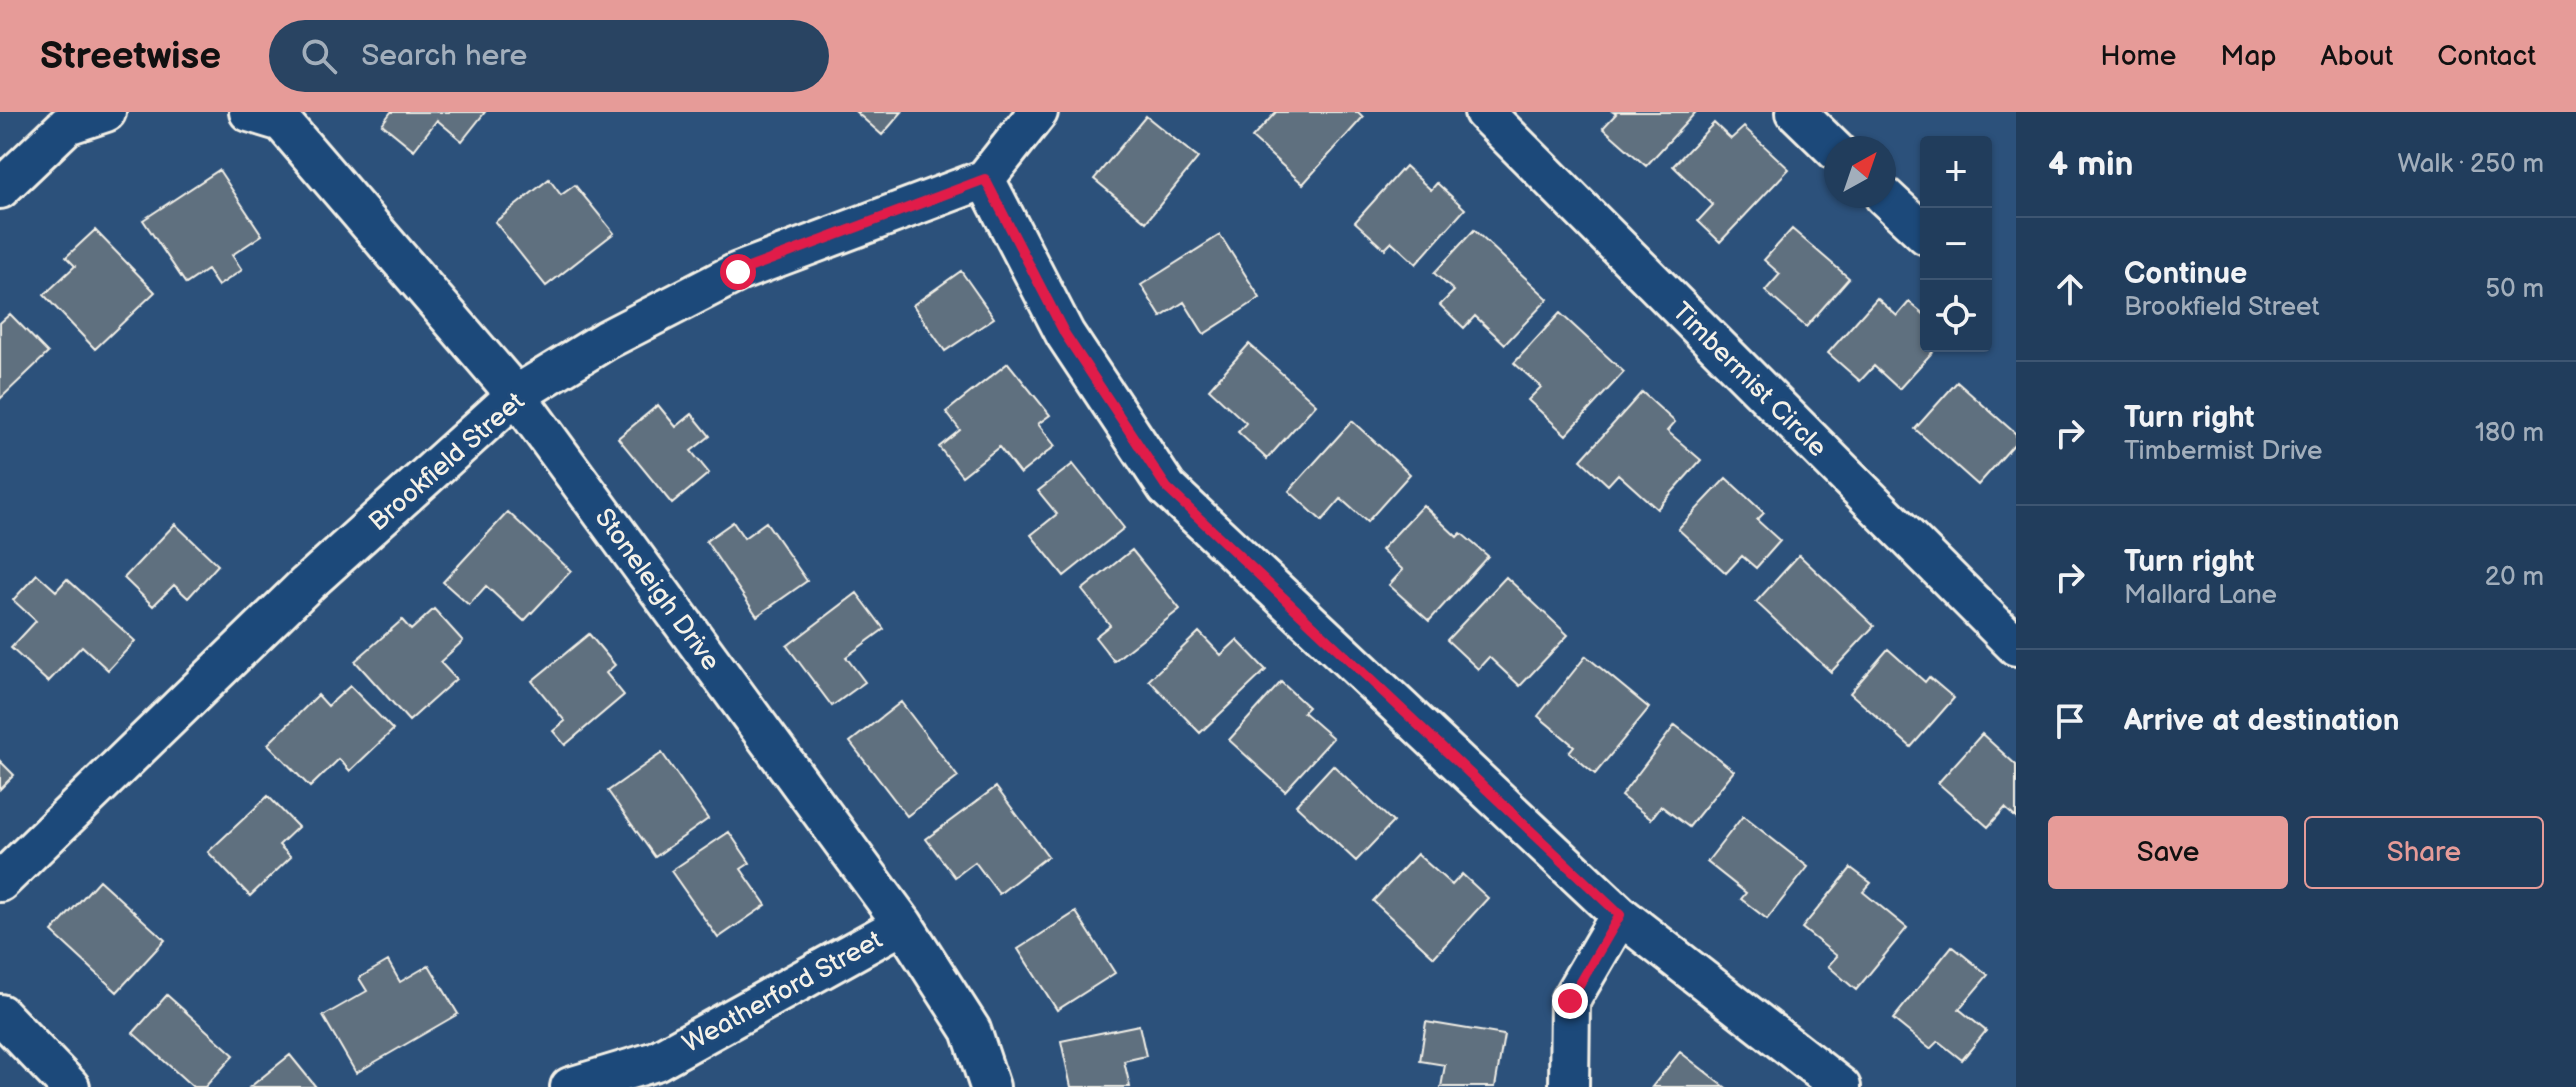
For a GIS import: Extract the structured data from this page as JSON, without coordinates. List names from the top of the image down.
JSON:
{
  "streets": {
    "street": [
      "Timbermist Circle",
      "Brookfield Street",
      "Stoneleigh Drive",
      "Weatherford Street"
    ]
  },
  "crossings": [
    ["Brookfield Street", "Stoneleigh Drive"],
    ["Stoneleigh Drive", "Weatherford Street"]
  ],
  "north": "top right",
  "page": {
    "header": "Streetwise",
    "search": "Search here",
    "nav": [
      "Home",
      "Map",
      "About",
      "Contact"
    ],
    "heading": ["4 min", "Walk · 250 m"],
    "map_buttons": ["+", "−"],
    "list": [
      ["Continue", "Brookfield Street", "50 m"],
      ["Turn right", "Timbermist Drive", "180 m"],
      ["Turn right", "Mallard Lane", "20 m"],
      "Arrive at destination"
    ],
    "buttons": ["Save", "Share"]
  }
}
